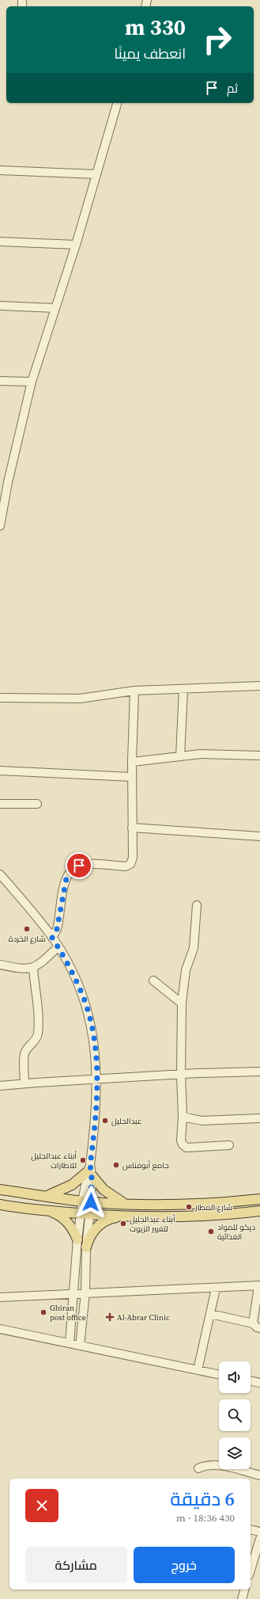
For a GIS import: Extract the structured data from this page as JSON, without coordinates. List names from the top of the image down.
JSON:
{
  "places": {
    "other": [
      "شارع الخردة",
      "عبدالجليل",
      "أبناء عبدالجليل للاطارات",
      "جامع أبوفناس",
      "شارع المطار",
      "أبناء عبدالجليل لتغيير الزيوت",
      "ديكو للمواد الغذائية",
      "Ghiran post office"
    ],
    "health": ["Al-Abrar Clinic"]
  },
  "page": {
    "turn": ["330 m", "انعطف يمينًا"],
    "then": "ثم",
    "heading": ["6 دقيقة", "430 m · 18:36"],
    "buttons": ["خروج", "مشاركة"]
  }
}
